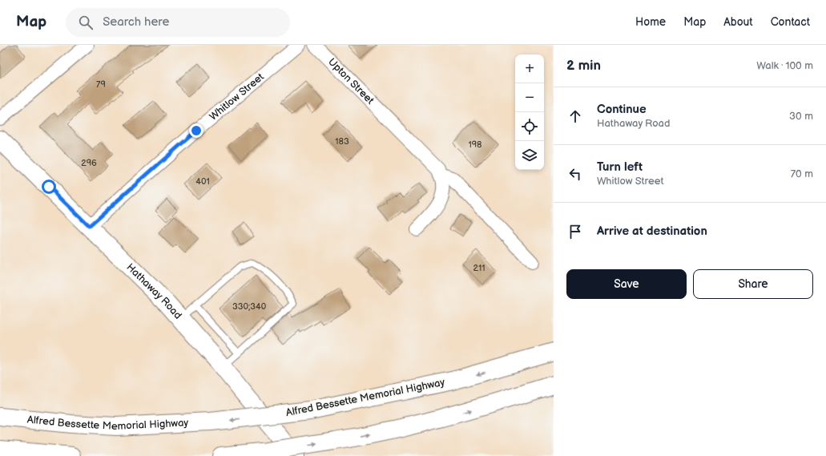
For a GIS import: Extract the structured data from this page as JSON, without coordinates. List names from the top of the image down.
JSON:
{
  "streets": {
    "main road": ["Hathaway Road", "Alfred Bessette Memorial Highway"],
    "street": ["Upton Street", "Whitlow Street"]
  },
  "crossings": [
    ["Whitlow Street", "Hathaway Road"]
  ],
  "house_numbers": [
    "79",
    "183",
    "198",
    "296",
    "401",
    "211",
    "330;340"
  ],
  "page": {
    "header": "Map",
    "search": "Search here",
    "nav": [
      "Home",
      "Map",
      "About",
      "Contact"
    ],
    "heading": ["2 min", "Walk · 100 m"],
    "map_buttons": ["+", "−"],
    "list": [
      ["Continue", "Hathaway Road", "30 m"],
      ["Turn left", "Whitlow Street", "70 m"],
      "Arrive at destination"
    ],
    "buttons": ["Save", "Share"]
  }
}
